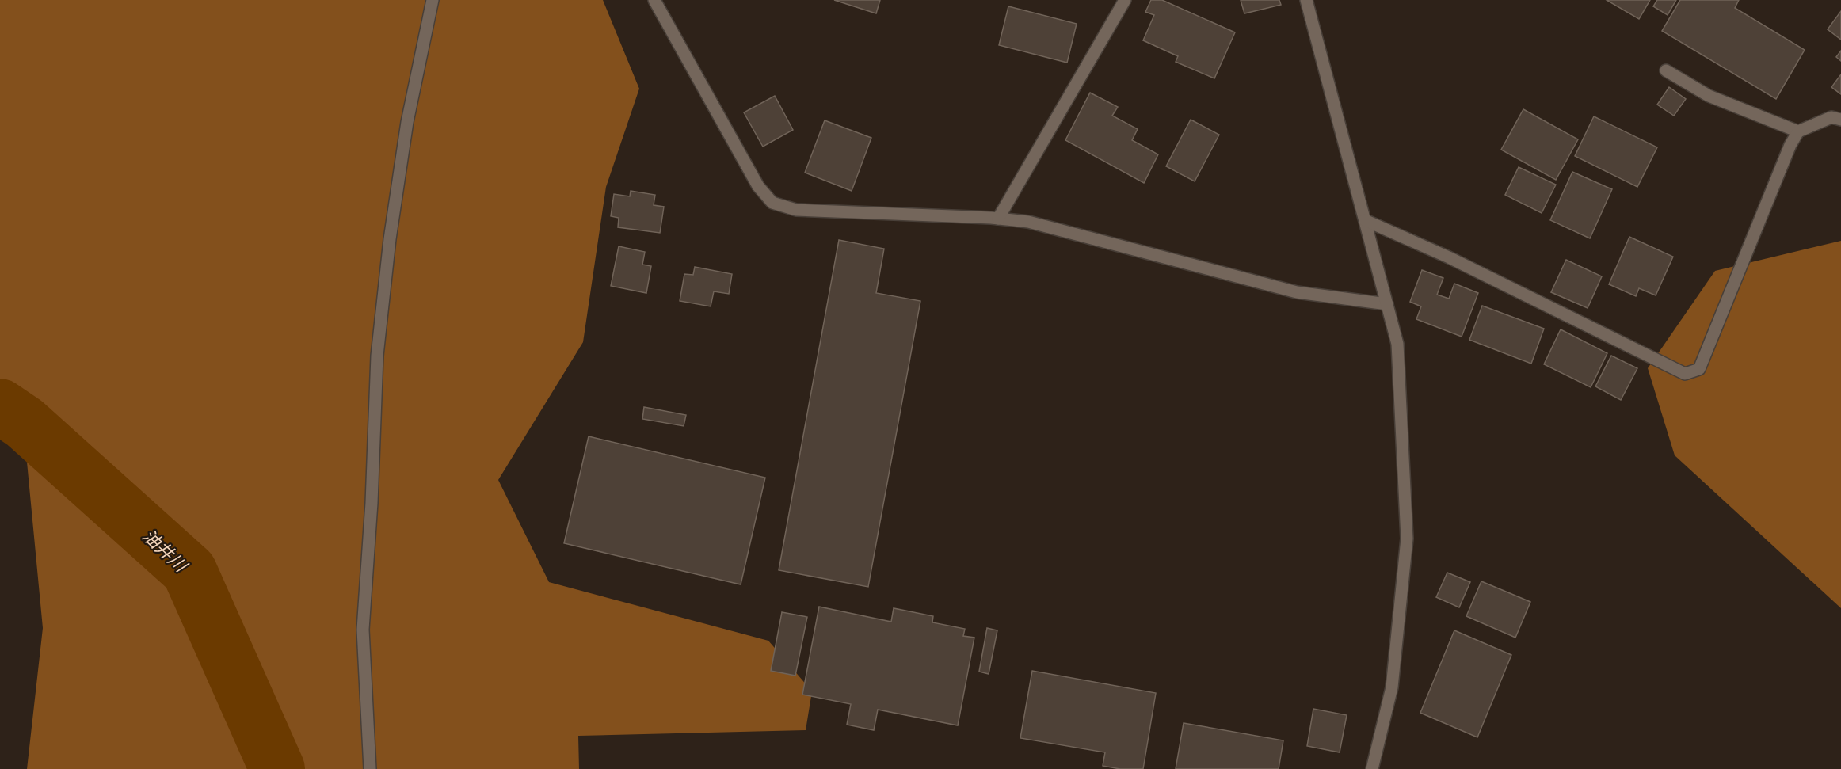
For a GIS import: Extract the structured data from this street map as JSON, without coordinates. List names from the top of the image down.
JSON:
{
  "water": ["油井川"]
}
